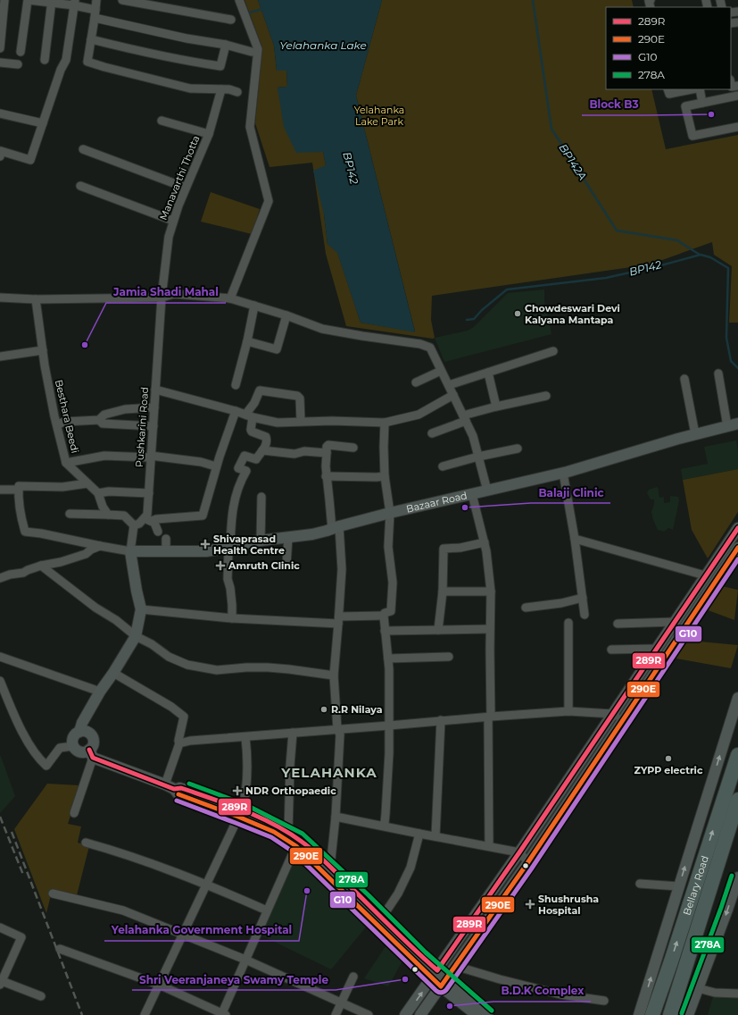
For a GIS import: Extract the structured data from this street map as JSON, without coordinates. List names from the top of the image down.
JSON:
{
  "streets": {
    "highway": ["Bellary Road"],
    "main road": ["Bazaar Road"],
    "street": ["Manavarthi Thotta", "Besthara Beedi", "Pushkarini Road"]
  },
  "crossings": [
    ["Manavarthi Thotta", "Pushkarini Road"]
  ],
  "districts": ["YELAHANKA"],
  "water": ["Yelahanka Lake", "BP142A", "BP142"],
  "parks": ["Yelahanka Lake Park"],
  "places": {
    "other": [
      "Block B3",
      "Chowdeswari Devi Kalyana Mantapa",
      "Jamia Shadi Mahal",
      "Balaji Clinic",
      "R.R Nilaya",
      "ZYPP electric",
      "Yelahanka Government Hospital",
      "Shri Veeranjaneya Swamy Temple",
      "B.D.K Complex"
    ],
    "health": [
      "Shivaprasad Health Centre",
      "Amruth Clinic",
      "NDR Orthopaedic",
      "Shushrusha Hospital"
    ]
  },
  "lines": [
    "transit line 289R",
    "transit line 290E",
    "transit line G10",
    "transit line 278A"
  ],
  "legend": [
    "289R",
    "290E",
    "G10",
    "278A"
  ]
}
